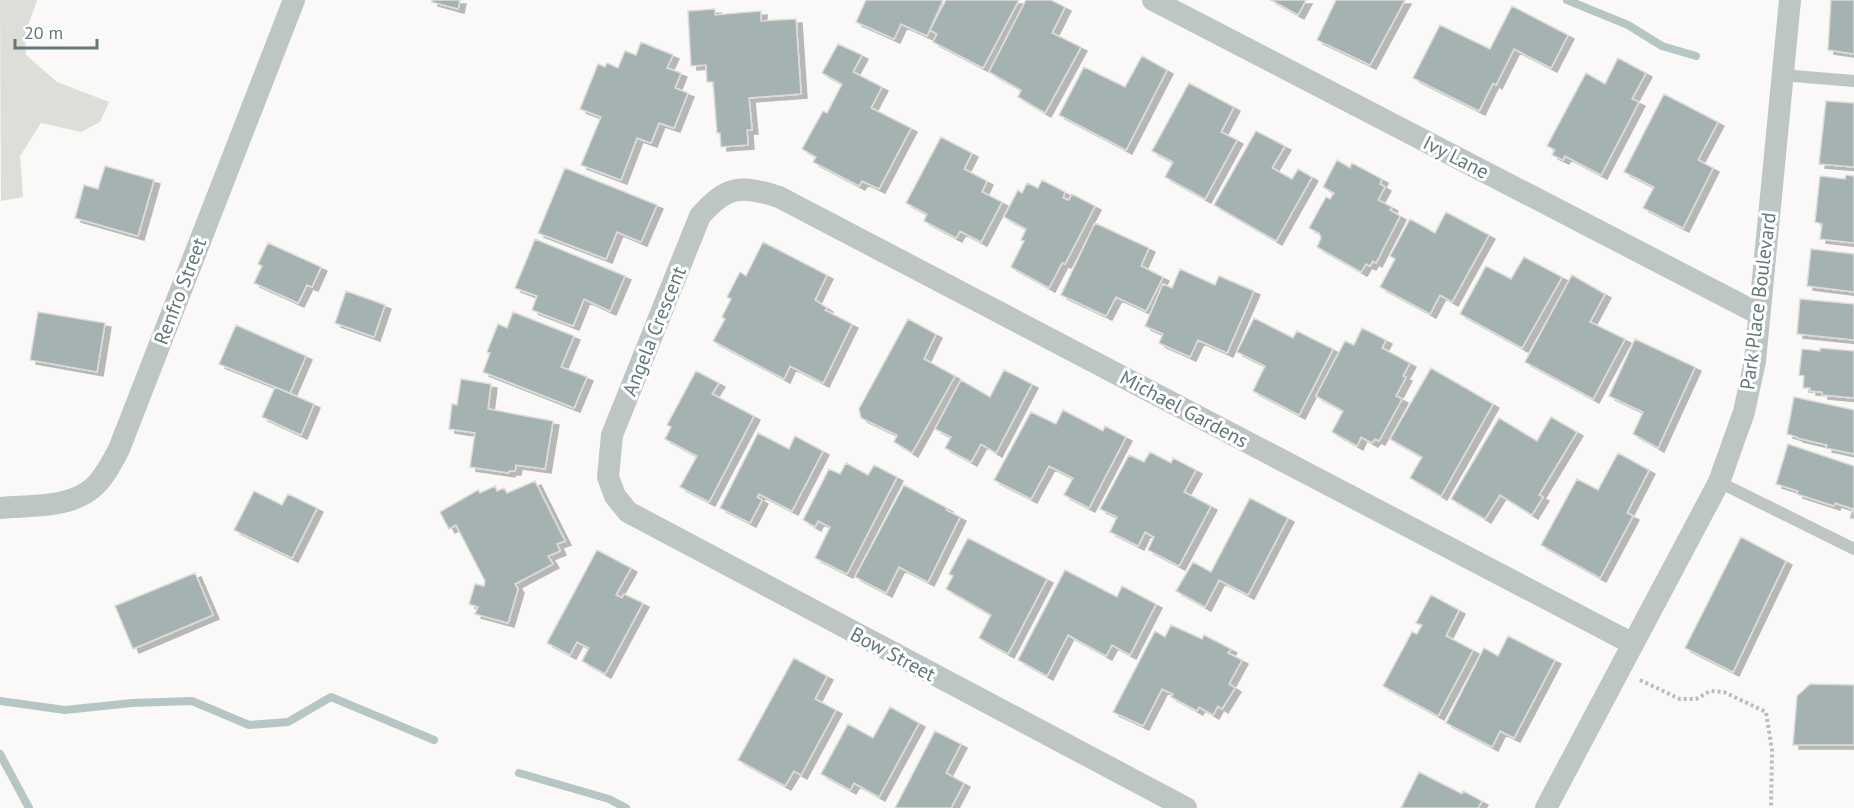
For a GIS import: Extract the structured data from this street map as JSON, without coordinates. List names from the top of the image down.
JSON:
{
  "streets": {
    "street": [
      "Ivy Lane",
      "Renfro Street",
      "Park Place Boulevard",
      "Angela Crescent",
      "Michael Gardens",
      "Bow Street"
    ]
  },
  "crossings": [
    ["Ivy Lane", "Park Place Boulevard"],
    ["Park Place Boulevard", "Michael Gardens"],
    ["Angela Crescent", "Michael Gardens"],
    ["Angela Crescent", "Bow Street"]
  ],
  "scale_bar": "20 m"
}
